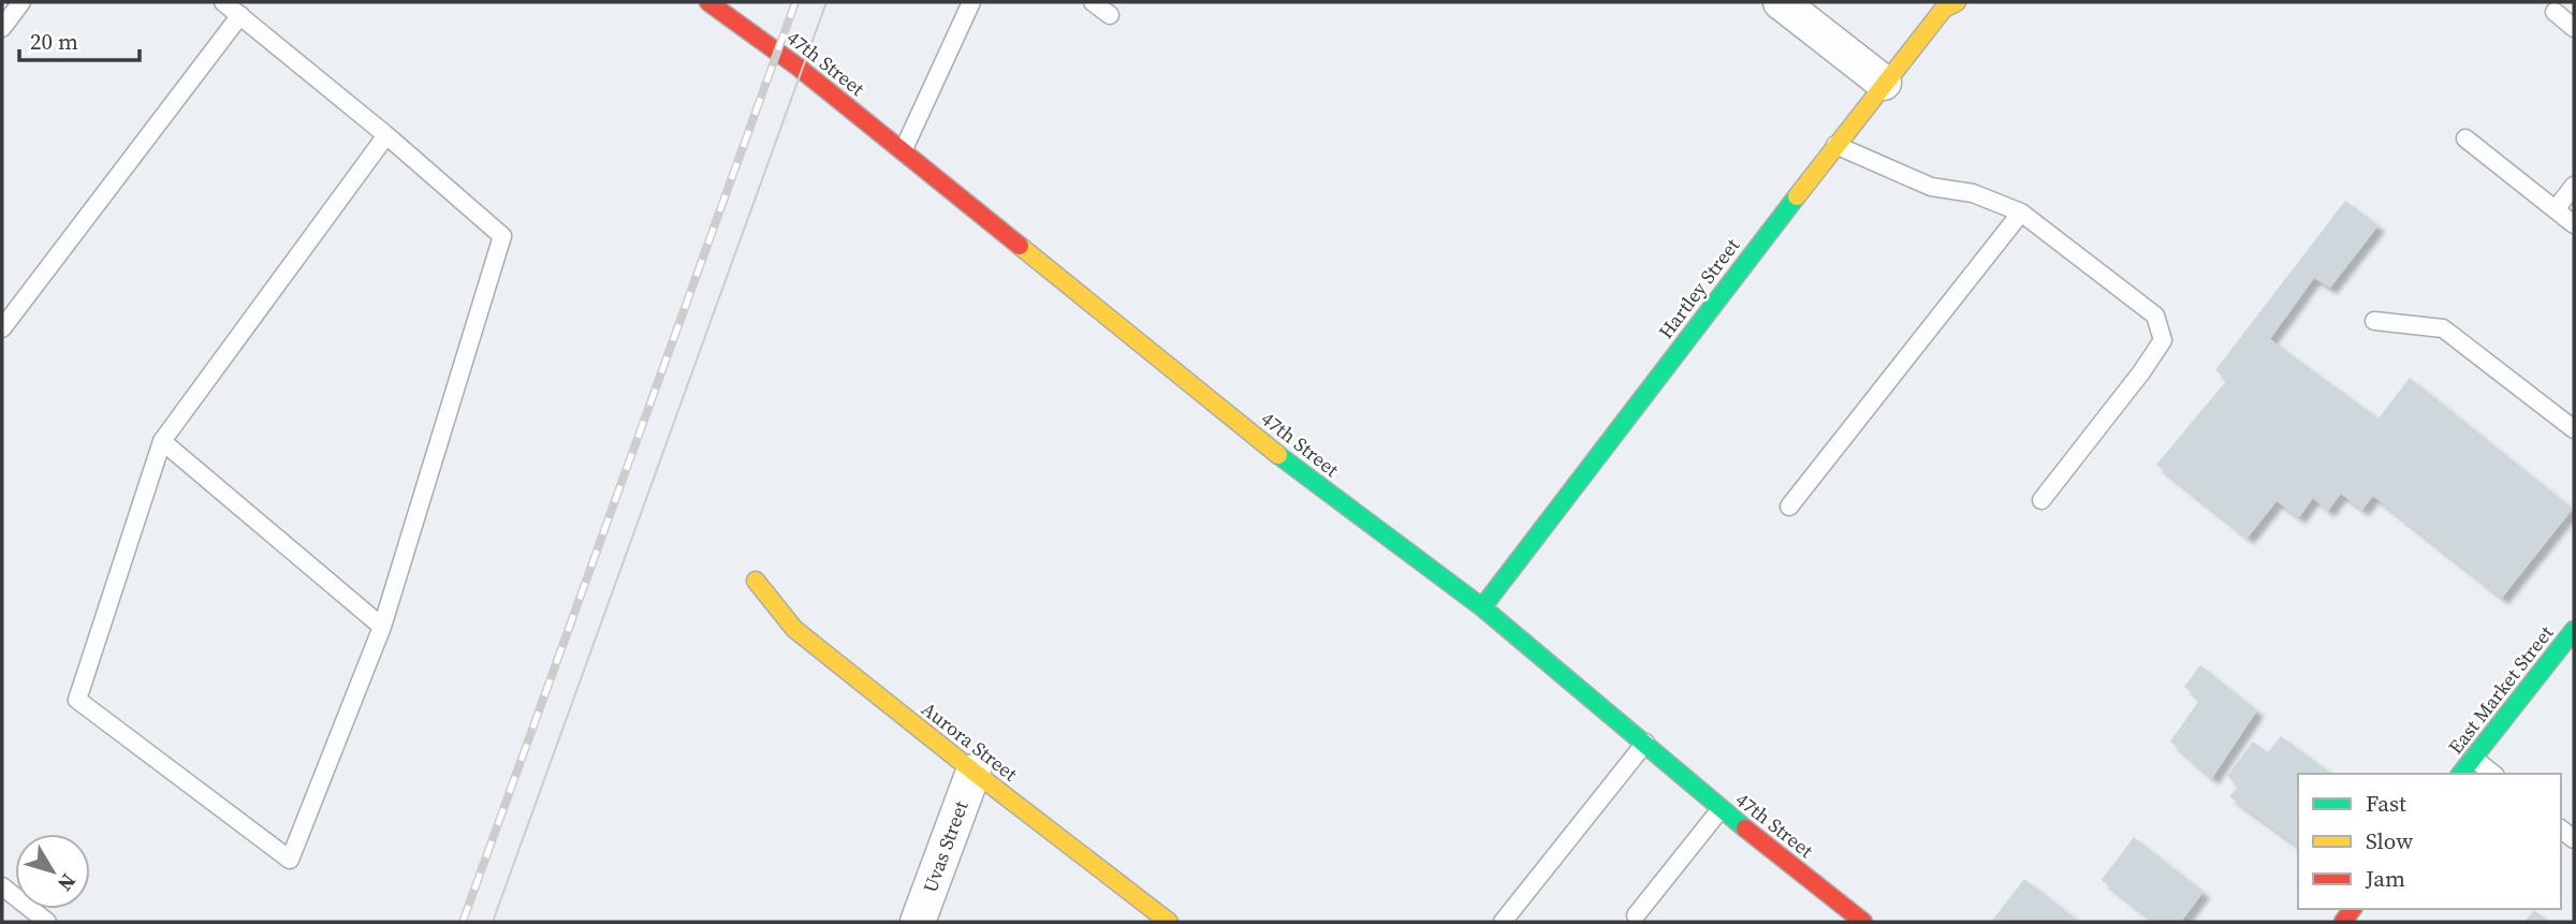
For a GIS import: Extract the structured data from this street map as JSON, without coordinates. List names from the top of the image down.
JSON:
{
  "streets": {
    "main road": [
      "47th Street",
      "Hartley Street",
      "East Market Street",
      "Aurora Street"
    ],
    "street": ["Uvas Street"]
  },
  "crossings": [
    ["47th Street", "Hartley Street"],
    ["Aurora Street", "Uvas Street"]
  ],
  "legend": ["Fast", "Slow", "Jam"],
  "scale_bar": "20 m",
  "north": "bottom right"
}
